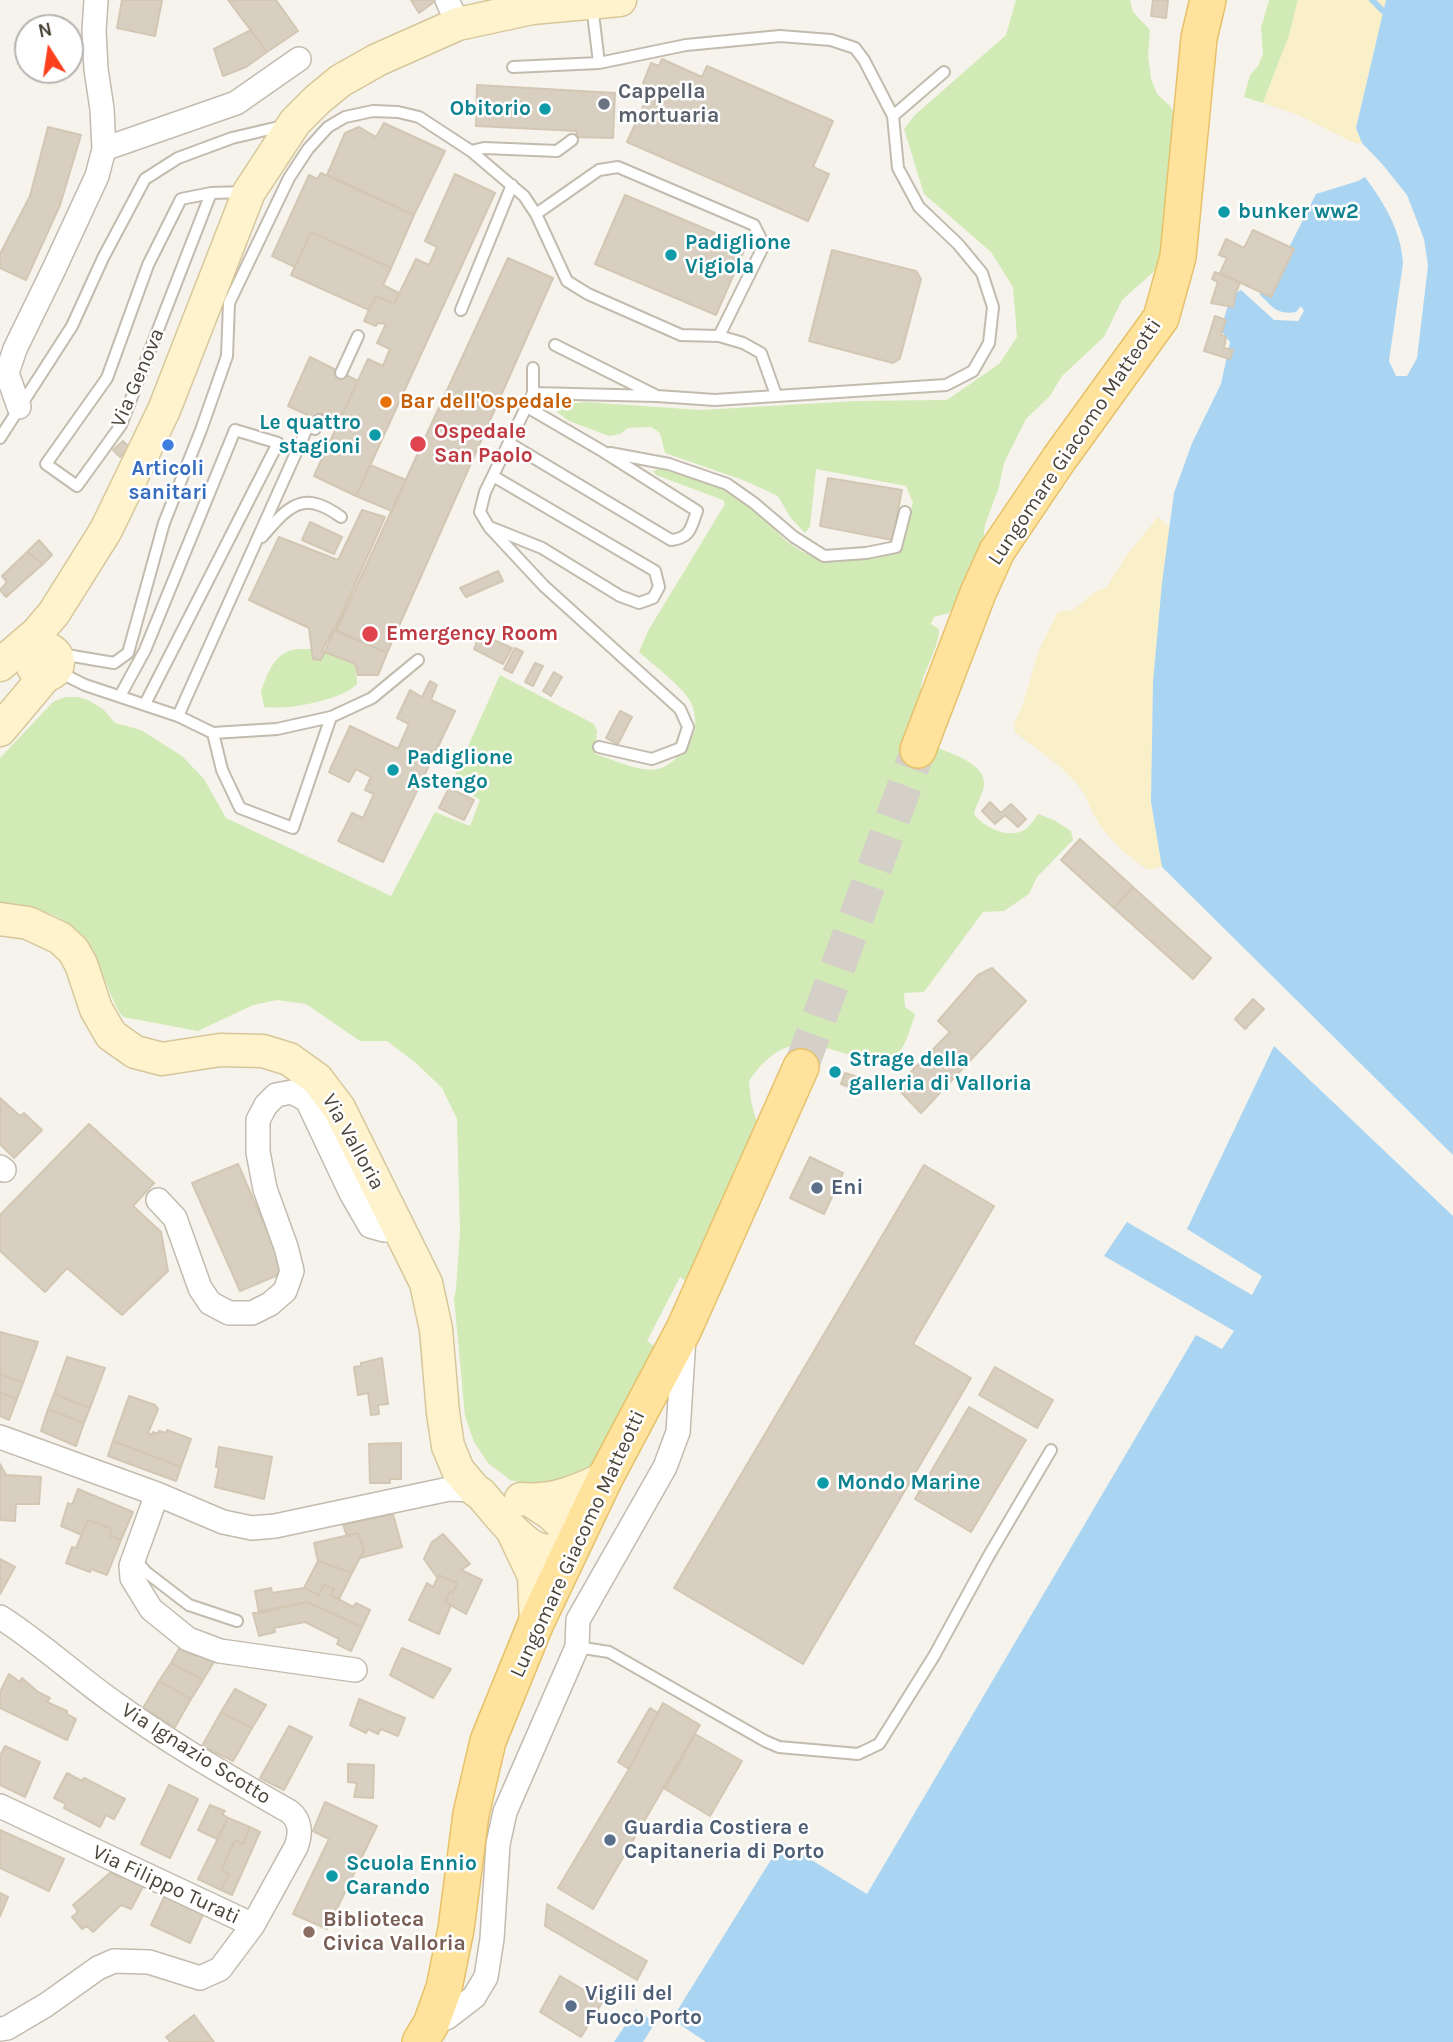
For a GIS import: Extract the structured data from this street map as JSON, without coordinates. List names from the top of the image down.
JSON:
{
  "streets": {
    "main road": ["Lungomare Giacomo Matteotti"],
    "street": [
      "Via Genova",
      "Via Valloria",
      "Via Ignazio Scotto",
      "Via Filippo Turati"
    ]
  },
  "crossings": [
    ["Via Ignazio Scotto", "Via Filippo Turati"]
  ],
  "places": [
    "Cappella mortuaria",
    "Obitorio",
    "bunker ww2",
    "Padiglione Vigiola",
    "Bar dell'Ospedale",
    "Le quattro stagioni",
    "Ospedale San Paolo",
    "Articoli sanitari",
    "Emergency Room",
    "Padiglione Astengo",
    "Strage della galleria di Valloria",
    "Eni",
    "Mondo Marine",
    "Guardia Costiera e Capitaneria di Porto",
    "Scuola Ennio Carando",
    "Biblioteca Civica Valloria",
    "Vigili del Fuoco Porto"
  ],
  "north": "top"
}
